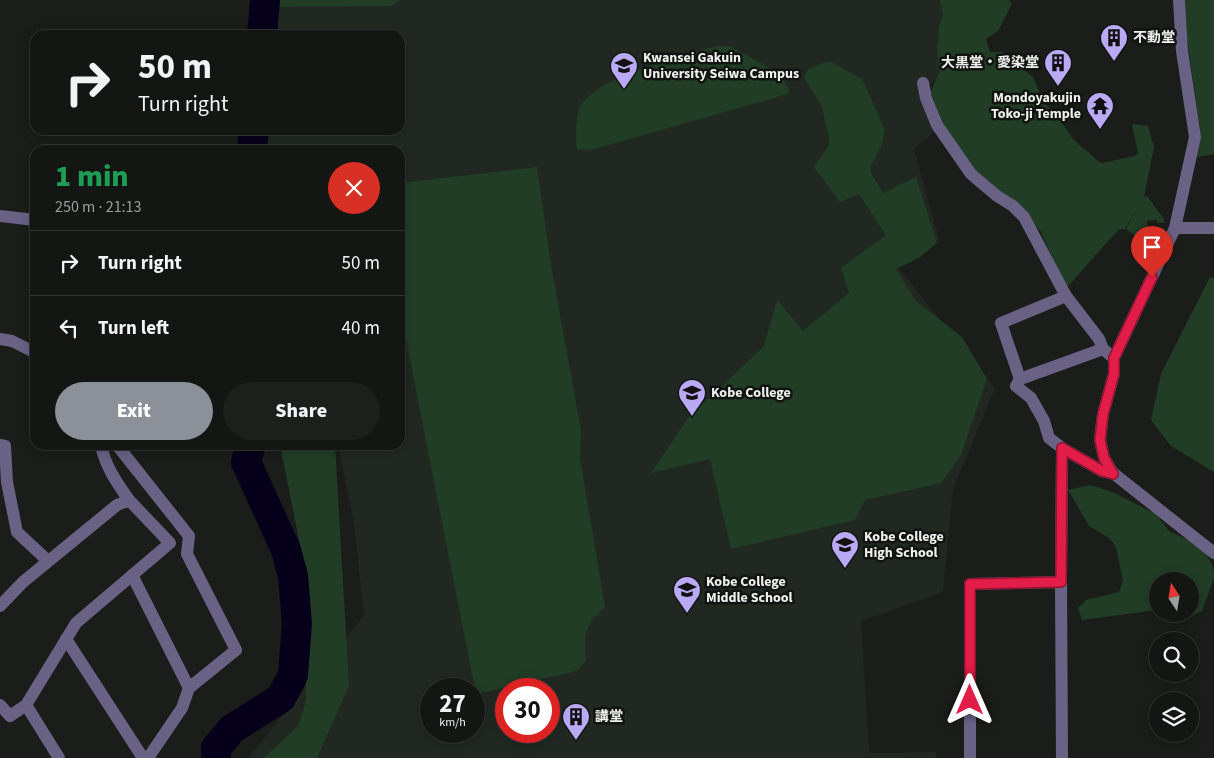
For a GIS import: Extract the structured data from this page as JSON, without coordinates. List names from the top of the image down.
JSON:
{
  "places": {
    "building": ["不動堂", "大黒堂・愛染堂", "講堂"],
    "school or university": [
      "Kwansei Gakuin University Seiwa Campus",
      "Kobe College",
      "Kobe College High School",
      "Kobe College Middle School"
    ],
    "temple": ["Mondoyakujin Toko-ji Temple"]
  },
  "north": "top",
  "page": {
    "turn": ["50 m", "Turn right"],
    "heading": ["1 min", "250 m · 21:13"],
    "list": [
      {
        "name": "Turn right",
        "value": "50 m"
      },
      {
        "name": "Turn left",
        "value": "40 m"
      }
    ],
    "buttons": ["Exit", "Share"],
    "speed": "27 km/h",
    "limit": "30"
  }
}
